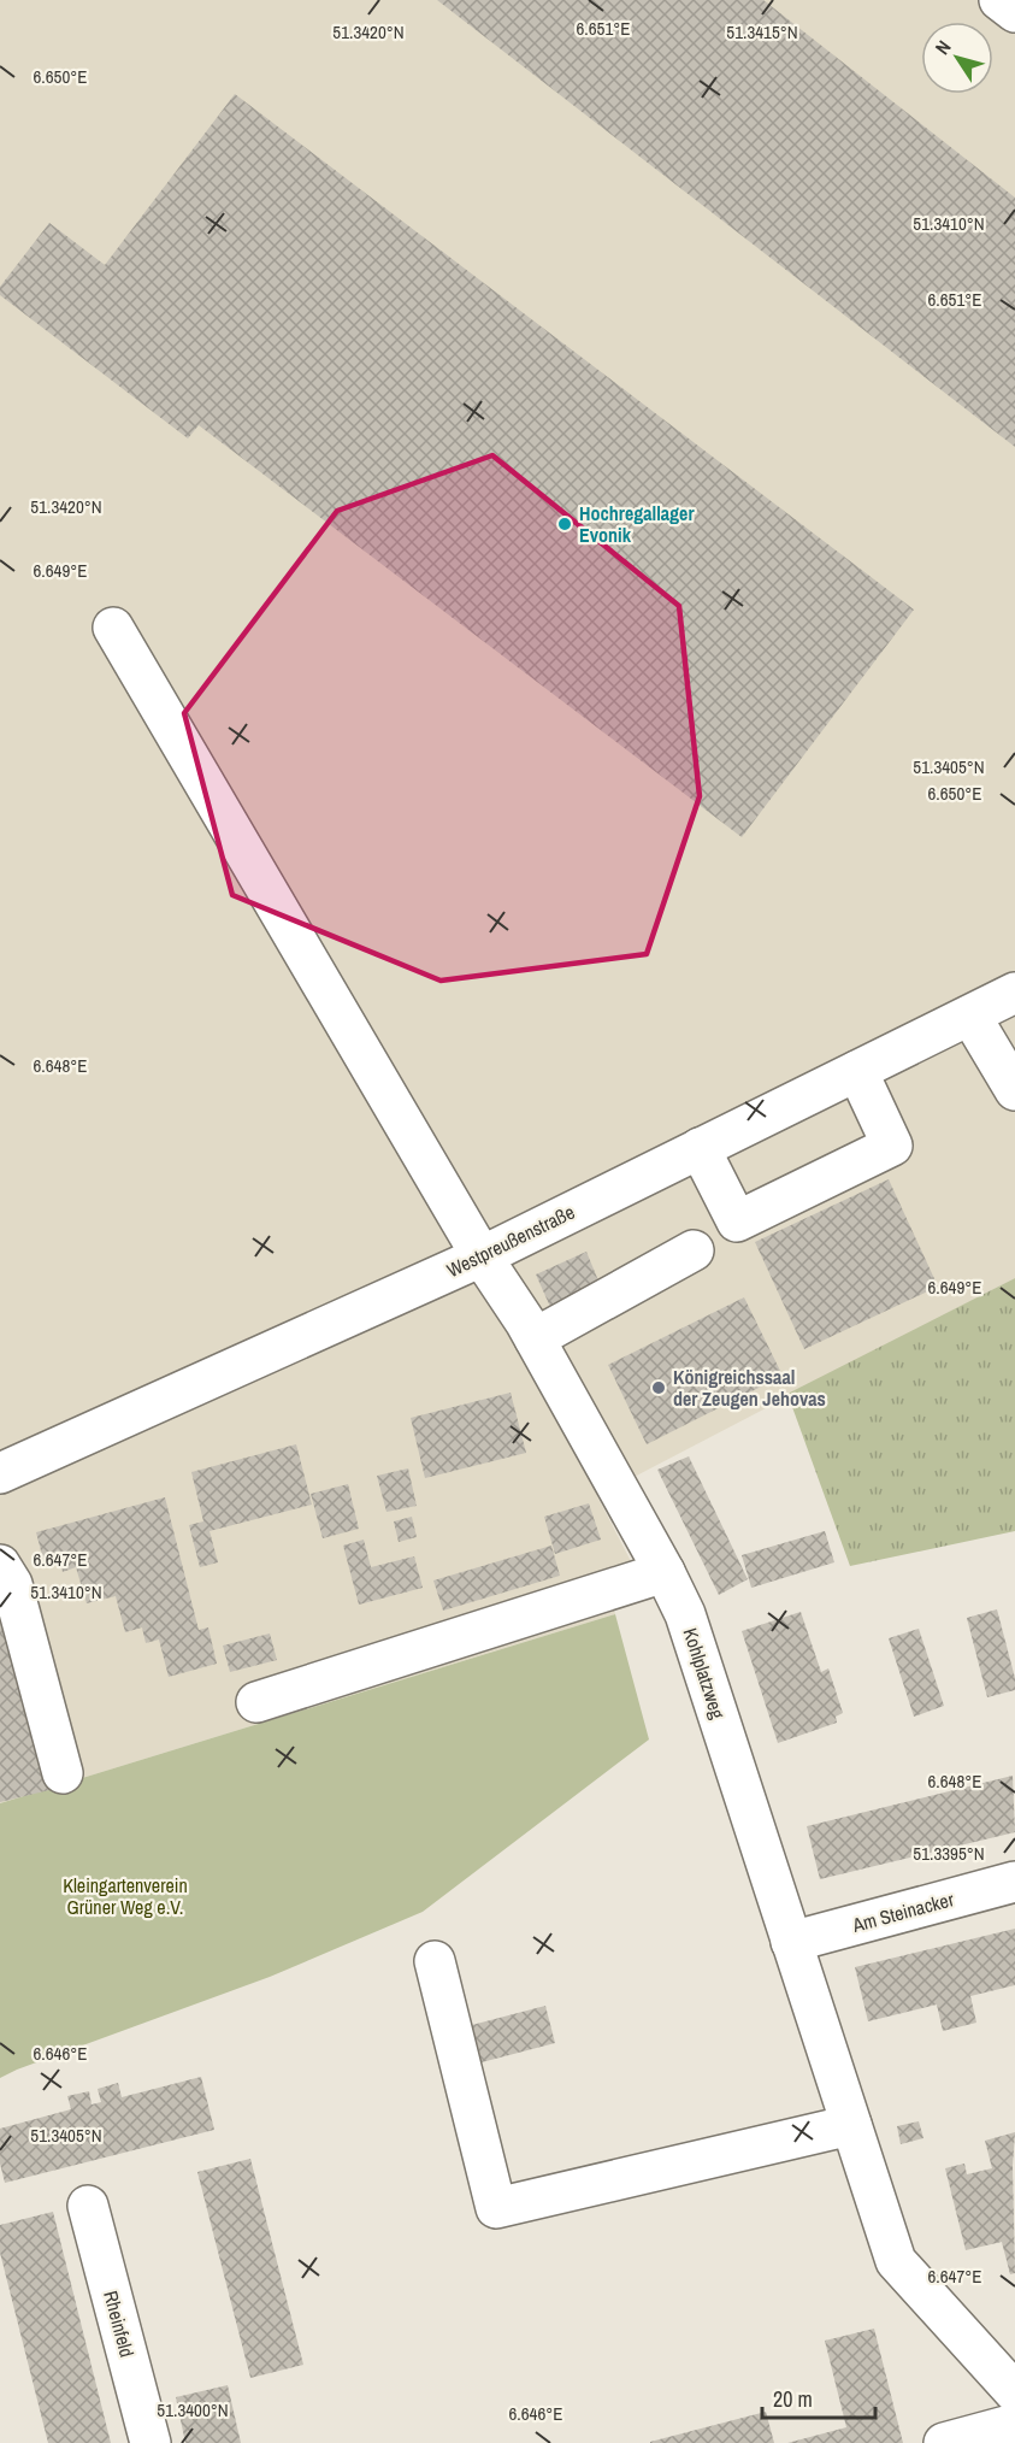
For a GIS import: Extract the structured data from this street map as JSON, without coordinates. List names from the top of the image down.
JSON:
{
  "streets": {
    "street": [
      "Westpreußenstraße",
      "Kohlplatzweg",
      "Am Steinacker",
      "Rheinfeld"
    ]
  },
  "crossings": [
    ["Westpreußenstraße", "Kohlplatzweg"],
    ["Kohlplatzweg", "Am Steinacker"]
  ],
  "parks": ["Kleingartenverein Grüner Weg e.V."],
  "places": ["Hochregallager Evonik", "Königreichssaal der Zeugen Jehovas"],
  "scale_bar": "20 m",
  "north": "top left",
  "coordinates": [
    "6.651°E",
    "51.3420°N",
    "51.3415°N",
    "6.650°E",
    "51.3410°N",
    "6.649°E",
    "51.3405°N",
    "6.648°E",
    "6.647°E",
    "51.3395°N",
    "6.646°E",
    "51.3400°N"
  ]
}
